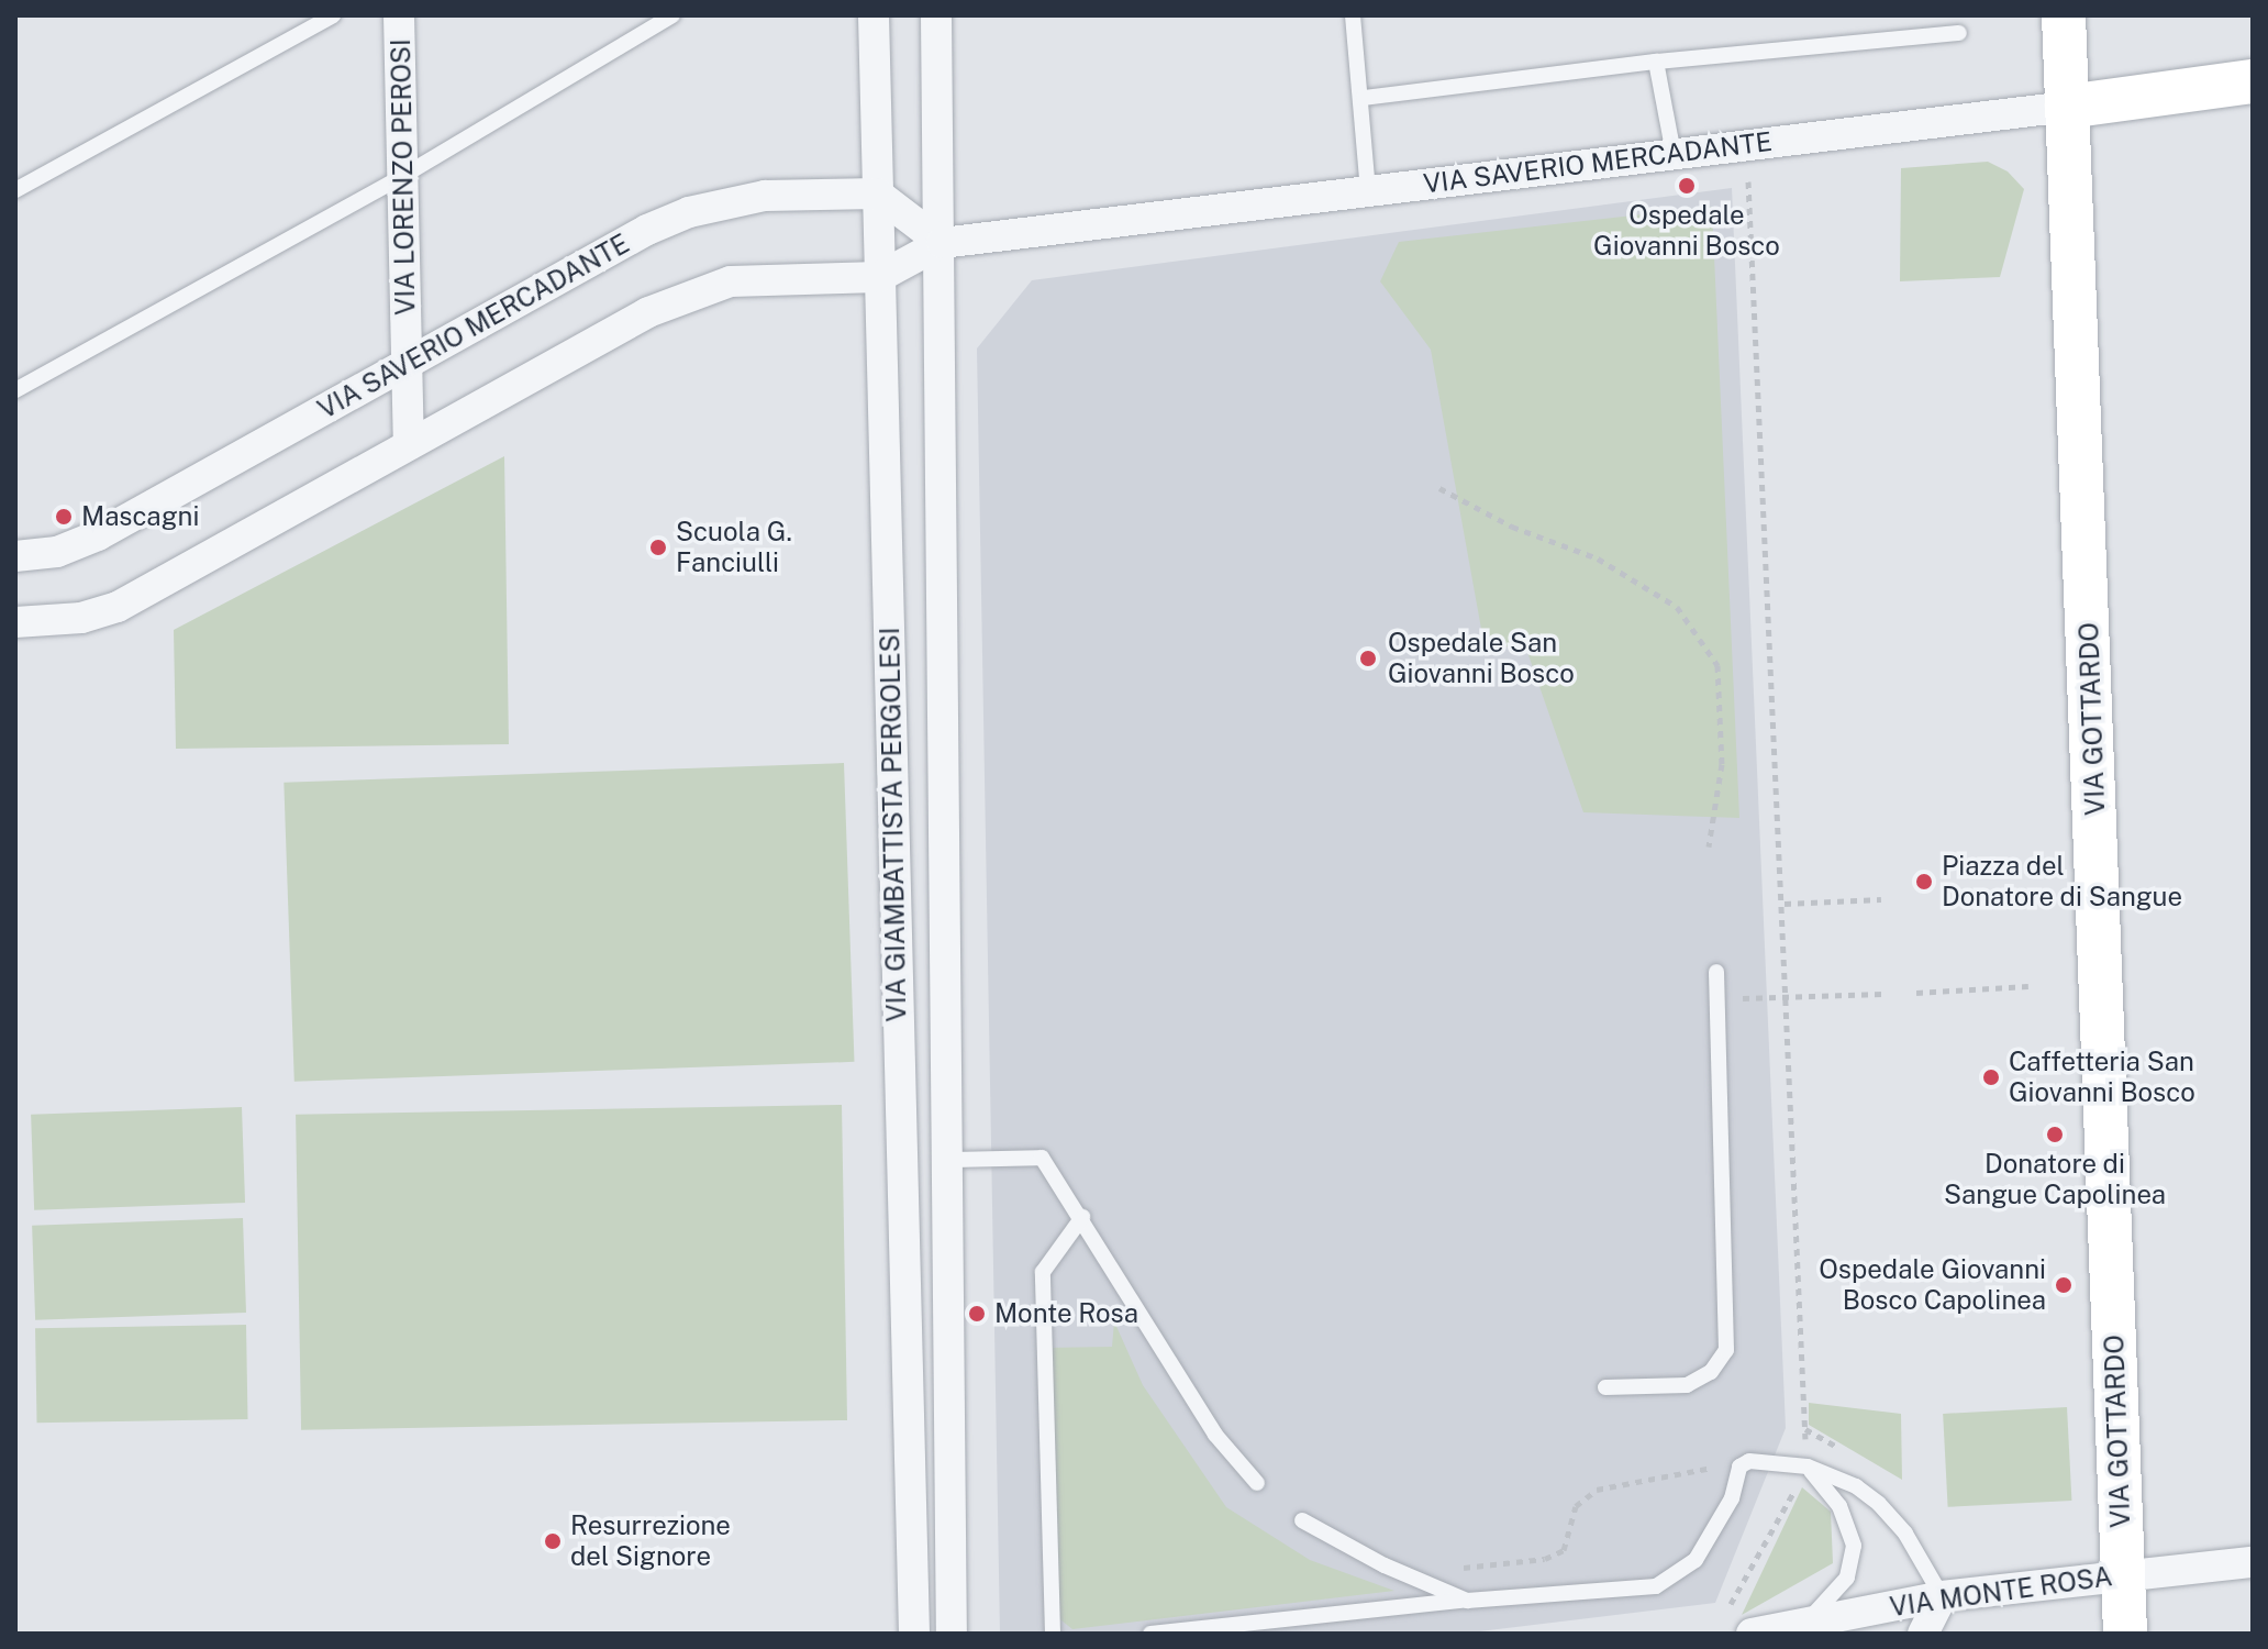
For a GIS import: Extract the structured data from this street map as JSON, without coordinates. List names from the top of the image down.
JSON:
{
  "streets": {
    "street": [
      "VIA SAVERIO MERCADANTE",
      "VIA LORENZO PEROSI",
      "VIA GOTTARDO",
      "VIA GIAMBATTISTA PERGOLESI",
      "VIA MONTE ROSA"
    ]
  },
  "crossings": [
    ["VIA SAVERIO MERCADANTE", "VIA LORENZO PEROSI"],
    ["VIA SAVERIO MERCADANTE", "VIA GOTTARDO"],
    ["VIA SAVERIO MERCADANTE", "VIA GIAMBATTISTA PERGOLESI"],
    ["VIA GOTTARDO", "VIA MONTE ROSA"]
  ],
  "places": [
    "Ospedale Giovanni Bosco",
    "Mascagni",
    "Scuola G. Fanciulli",
    "Ospedale San Giovanni Bosco",
    "Piazza del Donatore di Sangue",
    "Caffetteria San Giovanni Bosco",
    "Donatore di Sangue Capolinea",
    "Ospedale Giovanni Bosco Capolinea",
    "Monte Rosa",
    "Resurrezione del Signore"
  ]
}
